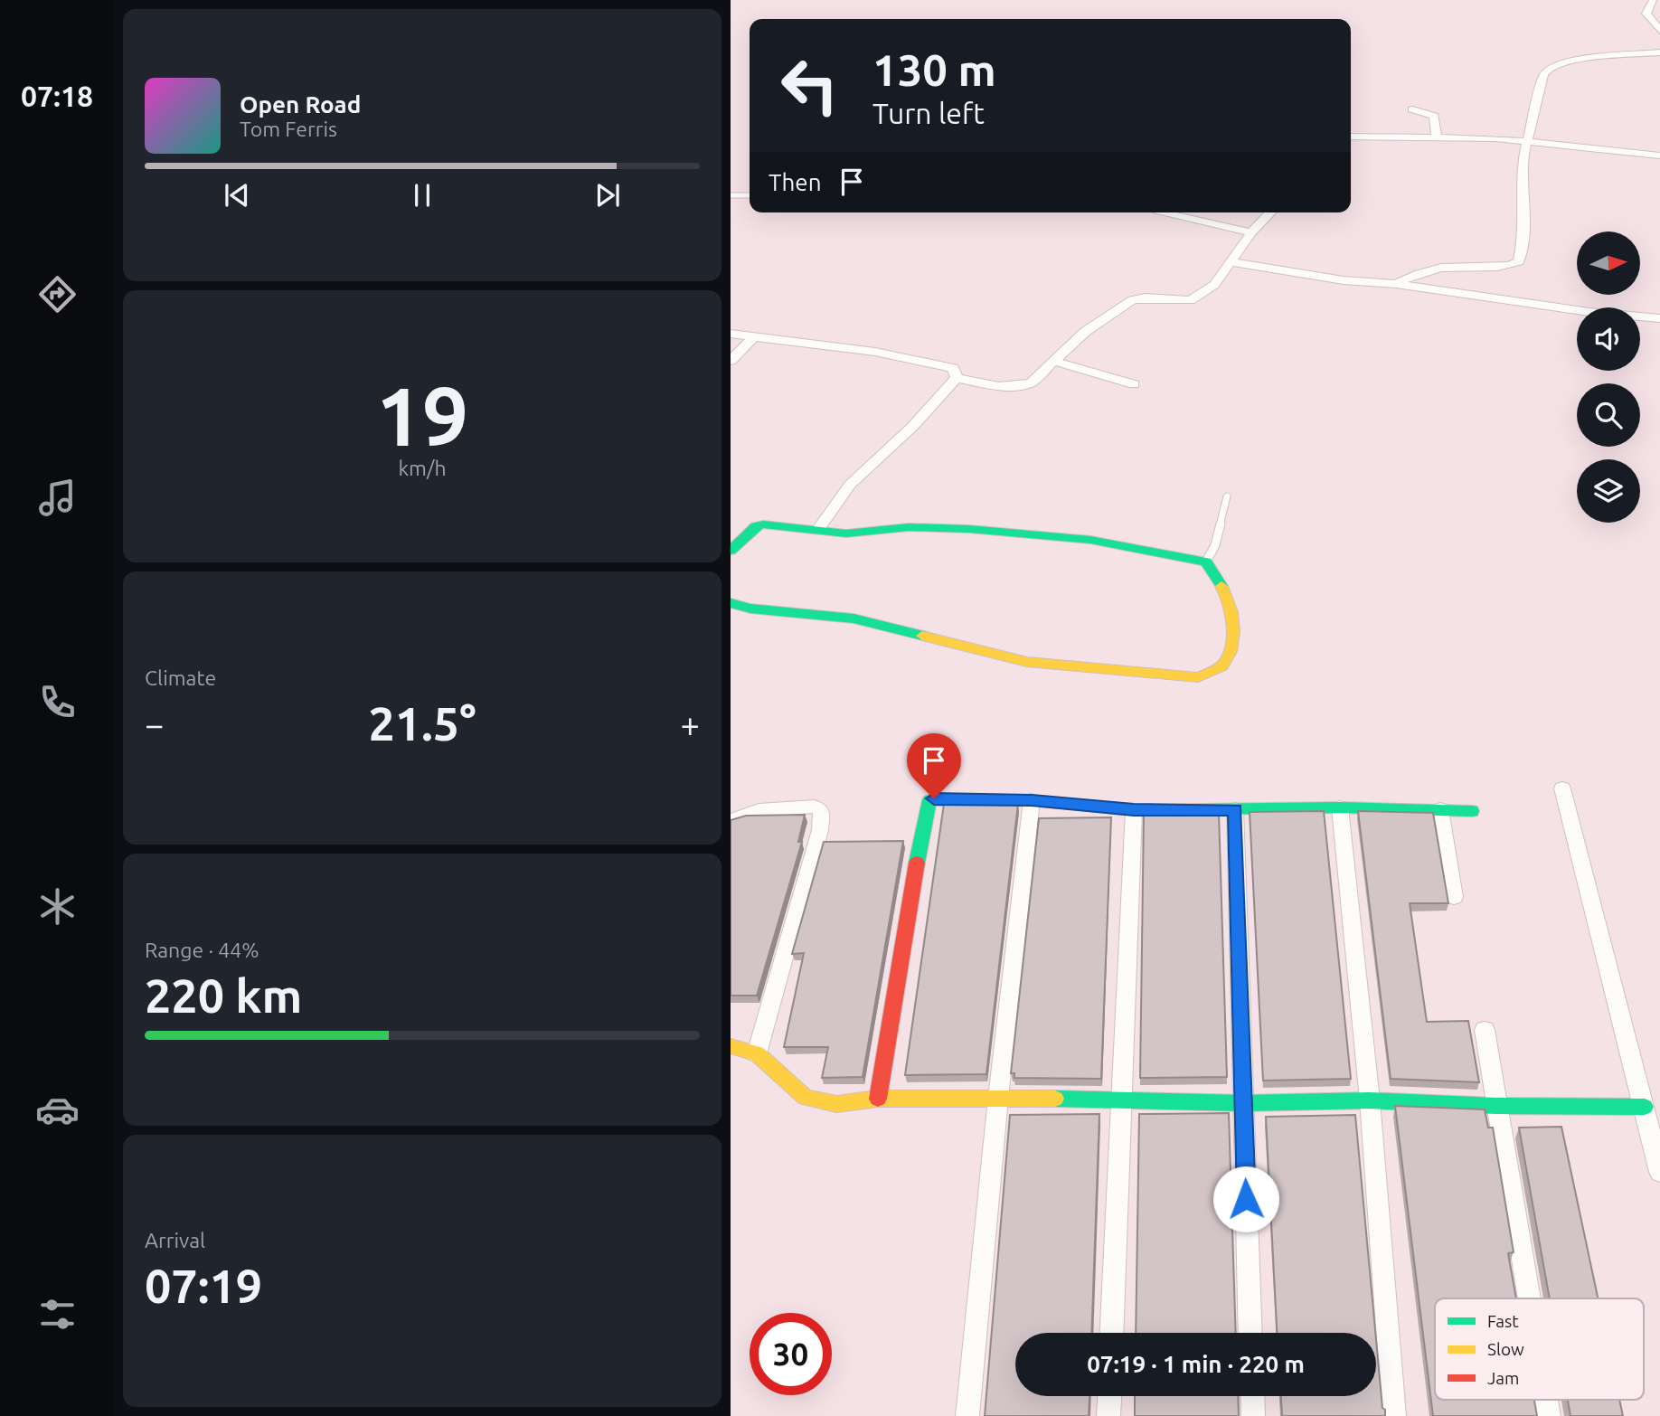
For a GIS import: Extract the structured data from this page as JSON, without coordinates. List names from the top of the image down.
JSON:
{
  "legend": ["Fast", "Slow", "Jam"],
  "north": "right",
  "page": {
    "tabs": "07:18",
    "turn": ["130 m", "Turn left"],
    "song": ["Open Road", "Tom Ferris"],
    "then": "Then",
    "tile": [
      ["19", "km/h"],
      "Climate",
      ["Range · 44%", "220 km"],
      ["Arrival", "07:19"]
    ],
    "heat": ["−", "21.5°", "+"],
    "limit": "30",
    "trip": "07:19 · 1 min · 220 m"
  }
}
